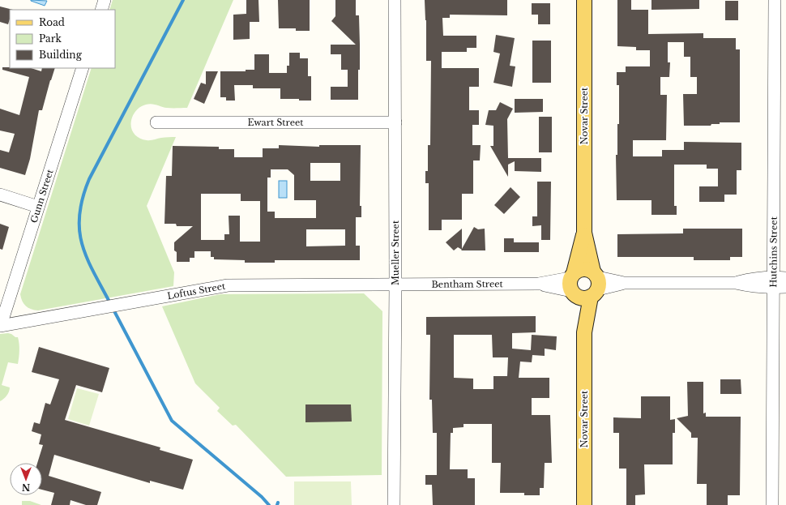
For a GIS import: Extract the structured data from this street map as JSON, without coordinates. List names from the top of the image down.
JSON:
{
  "streets": {
    "main road": ["Novar Street"],
    "street": [
      "Ewart Street",
      "Gunn Street",
      "Mueller Street",
      "Hutchins Street",
      "Bentham Street",
      "Loftus Street"
    ]
  },
  "crossings": [
    ["Novar Street", "Bentham Street"],
    ["Ewart Street", "Mueller Street"],
    ["Gunn Street", "Loftus Street"],
    ["Mueller Street", "Bentham Street"],
    ["Mueller Street", "Loftus Street"],
    ["Hutchins Street", "Bentham Street"],
    ["Bentham Street", "Loftus Street"]
  ],
  "legend": ["Road", "Park", "Building"],
  "north": "bottom"
}
